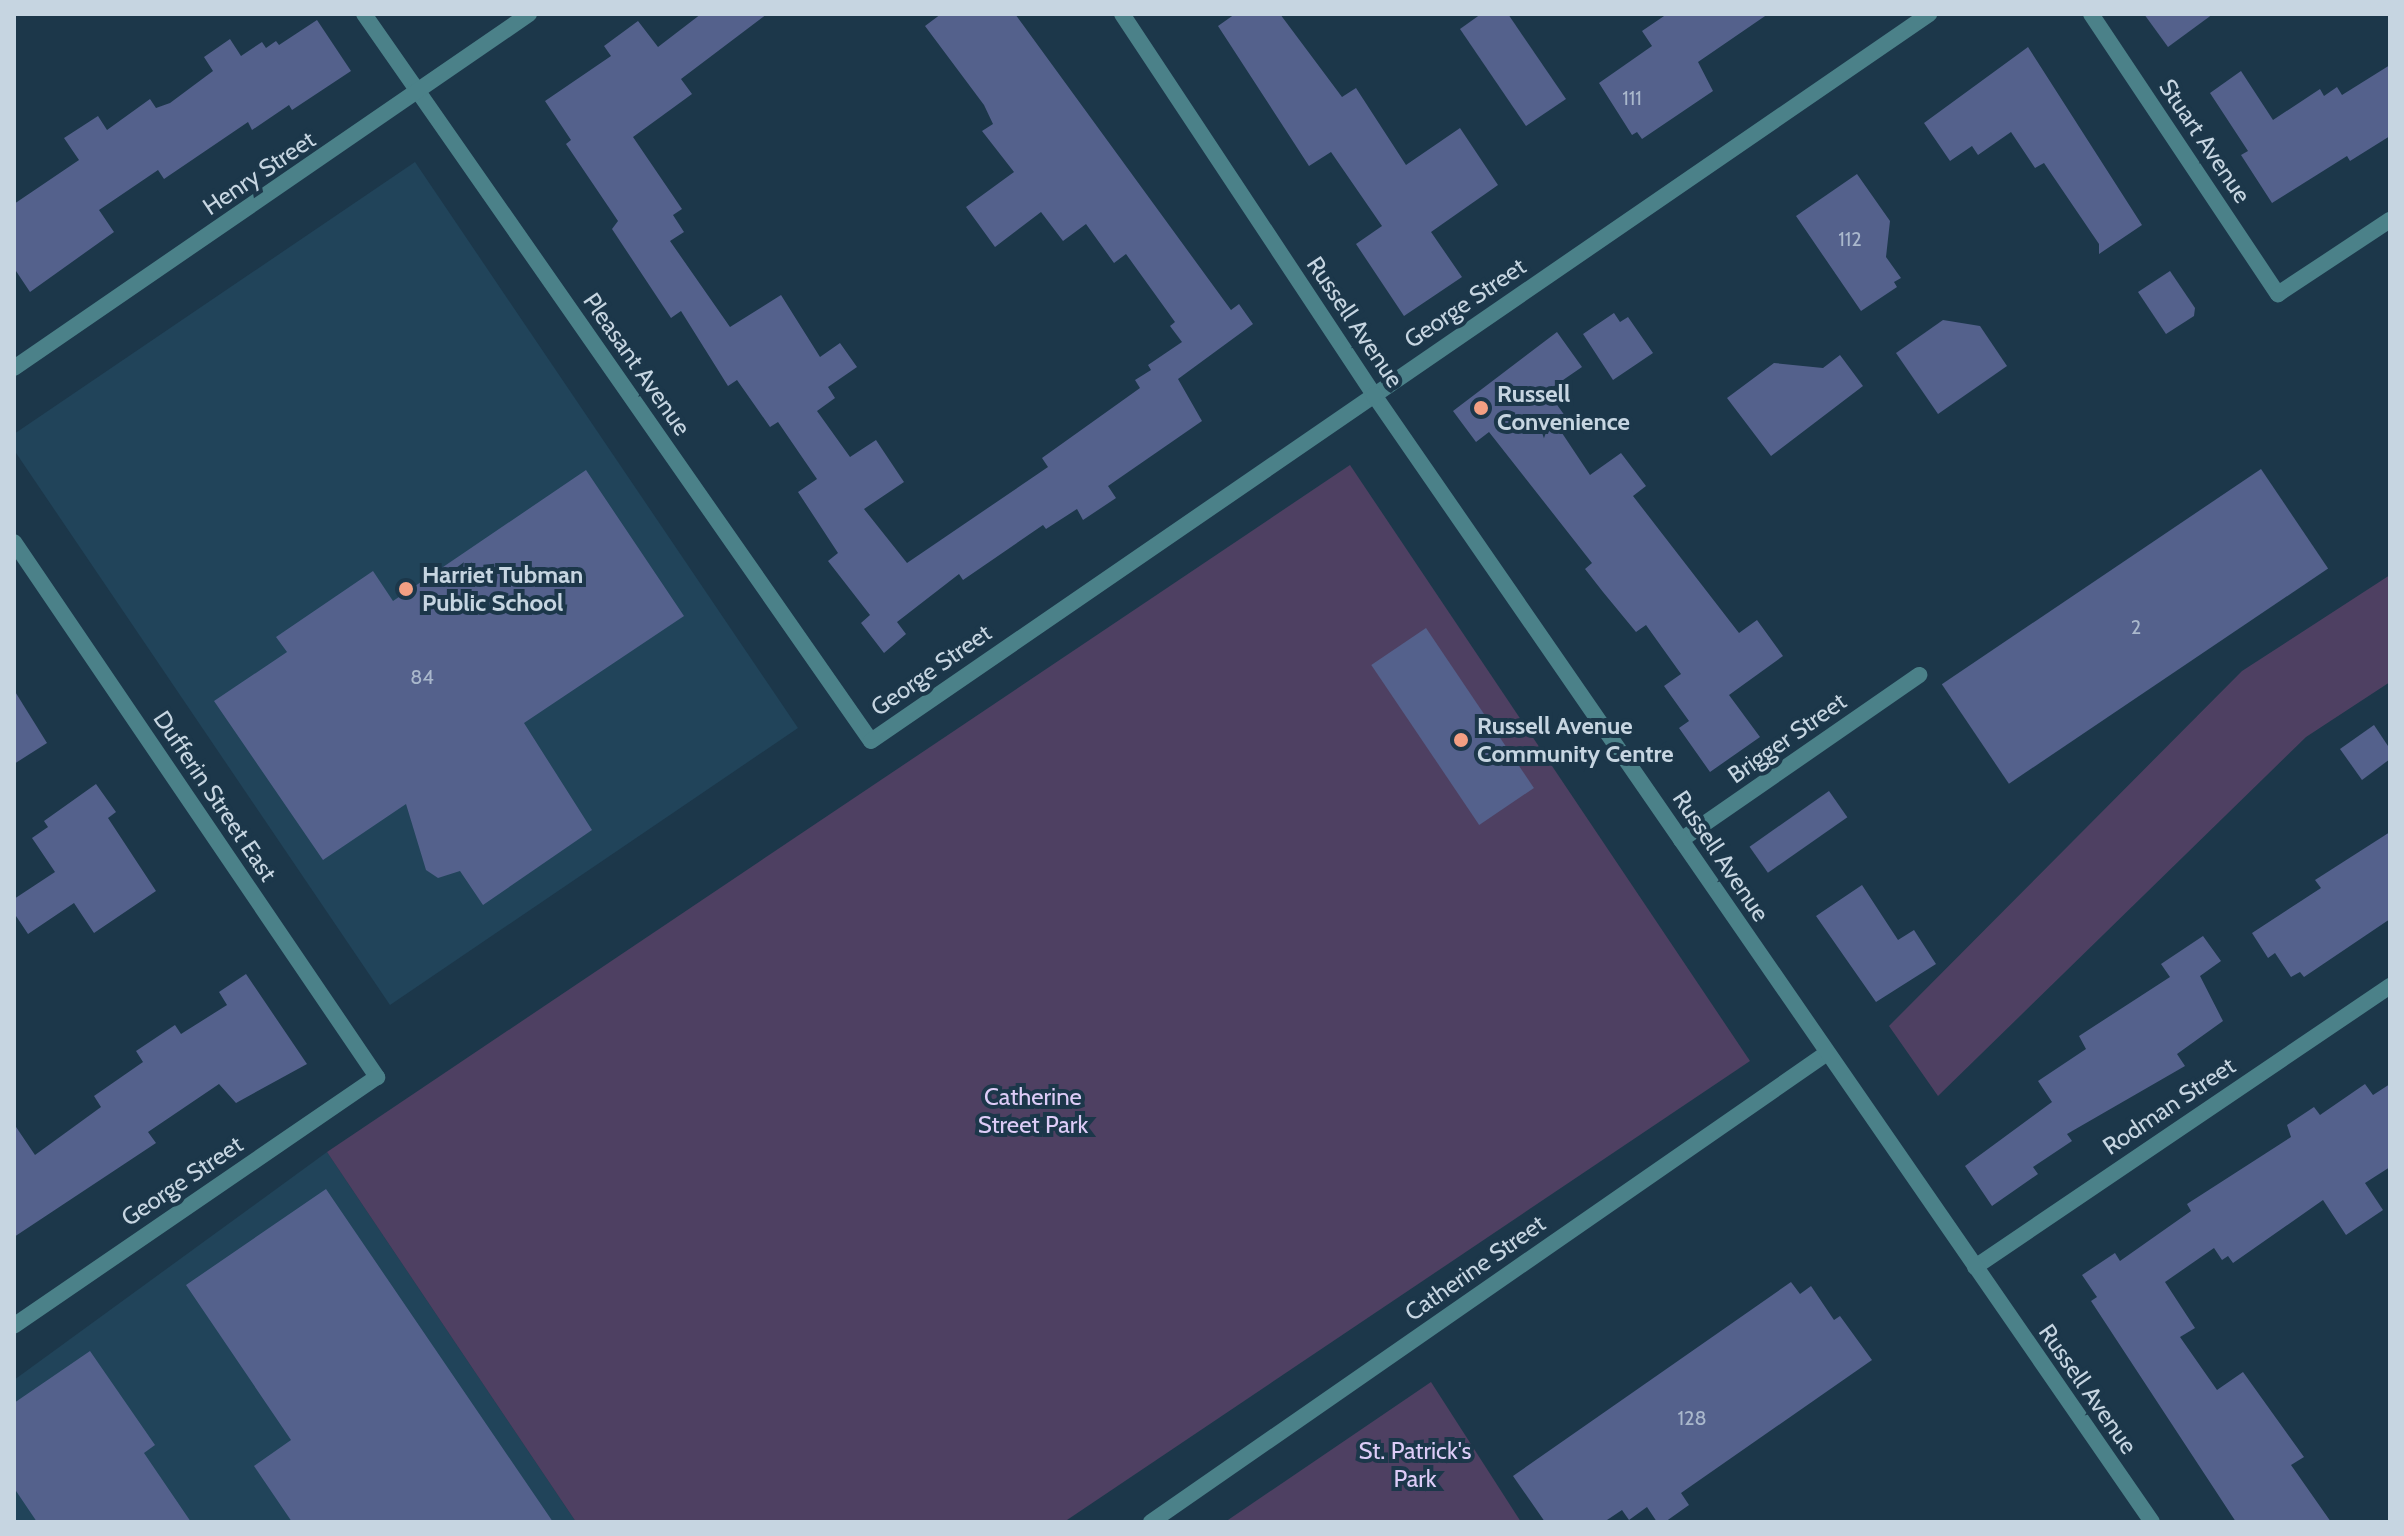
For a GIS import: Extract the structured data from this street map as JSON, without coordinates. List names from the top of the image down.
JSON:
{
  "streets": {
    "street": [
      "Stuart Avenue",
      "Henry Street",
      "George Street",
      "Russell Avenue",
      "Pleasant Avenue",
      "Brigger Street",
      "Dufferin Street East",
      "Rodman Street",
      "Catherine Street"
    ]
  },
  "crossings": [
    ["Henry Street", "Pleasant Avenue"],
    ["George Street", "Russell Avenue"],
    ["George Street", "Pleasant Avenue"],
    ["George Street", "Dufferin Street East"],
    ["Russell Avenue", "Brigger Street"],
    ["Russell Avenue", "Rodman Street"],
    ["Russell Avenue", "Catherine Street"]
  ],
  "parks": ["Catherine Street Park", "St. Patrick's Park"],
  "places": ["Russell Convenience", "Harriet Tubman Public School", "Russell Avenue Community Centre"],
  "house_numbers": [
    "111",
    "112",
    "2",
    "84",
    "128"
  ]
}
